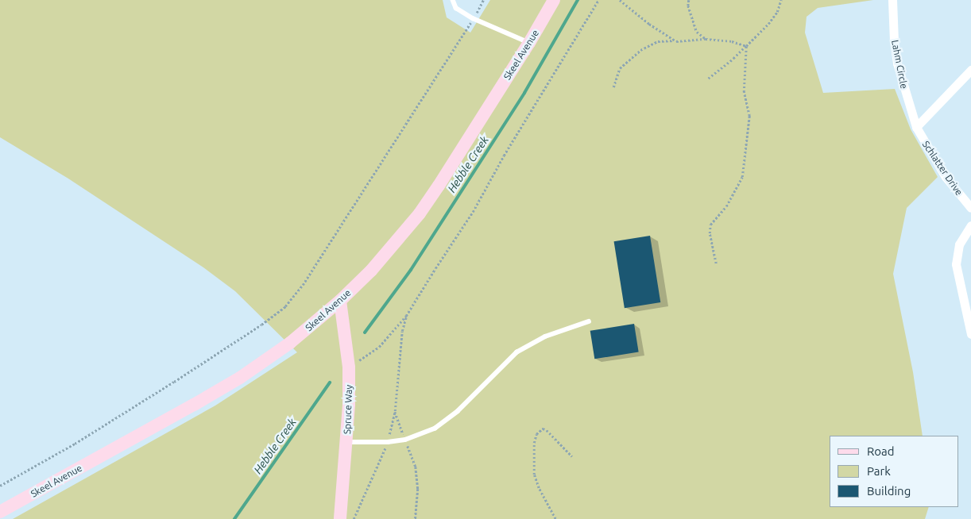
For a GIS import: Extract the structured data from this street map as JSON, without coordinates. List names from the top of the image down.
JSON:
{
  "streets": {
    "street": [
      "Skeel Avenue",
      "Lahm Circle",
      "Schlatter Drive",
      "Spruce Way"
    ]
  },
  "crossings": [
    ["Skeel Avenue", "Spruce Way"],
    ["Lahm Circle", "Schlatter Drive"]
  ],
  "water": ["Hebble Creek"],
  "legend": ["Road", "Park", "Building"]
}
